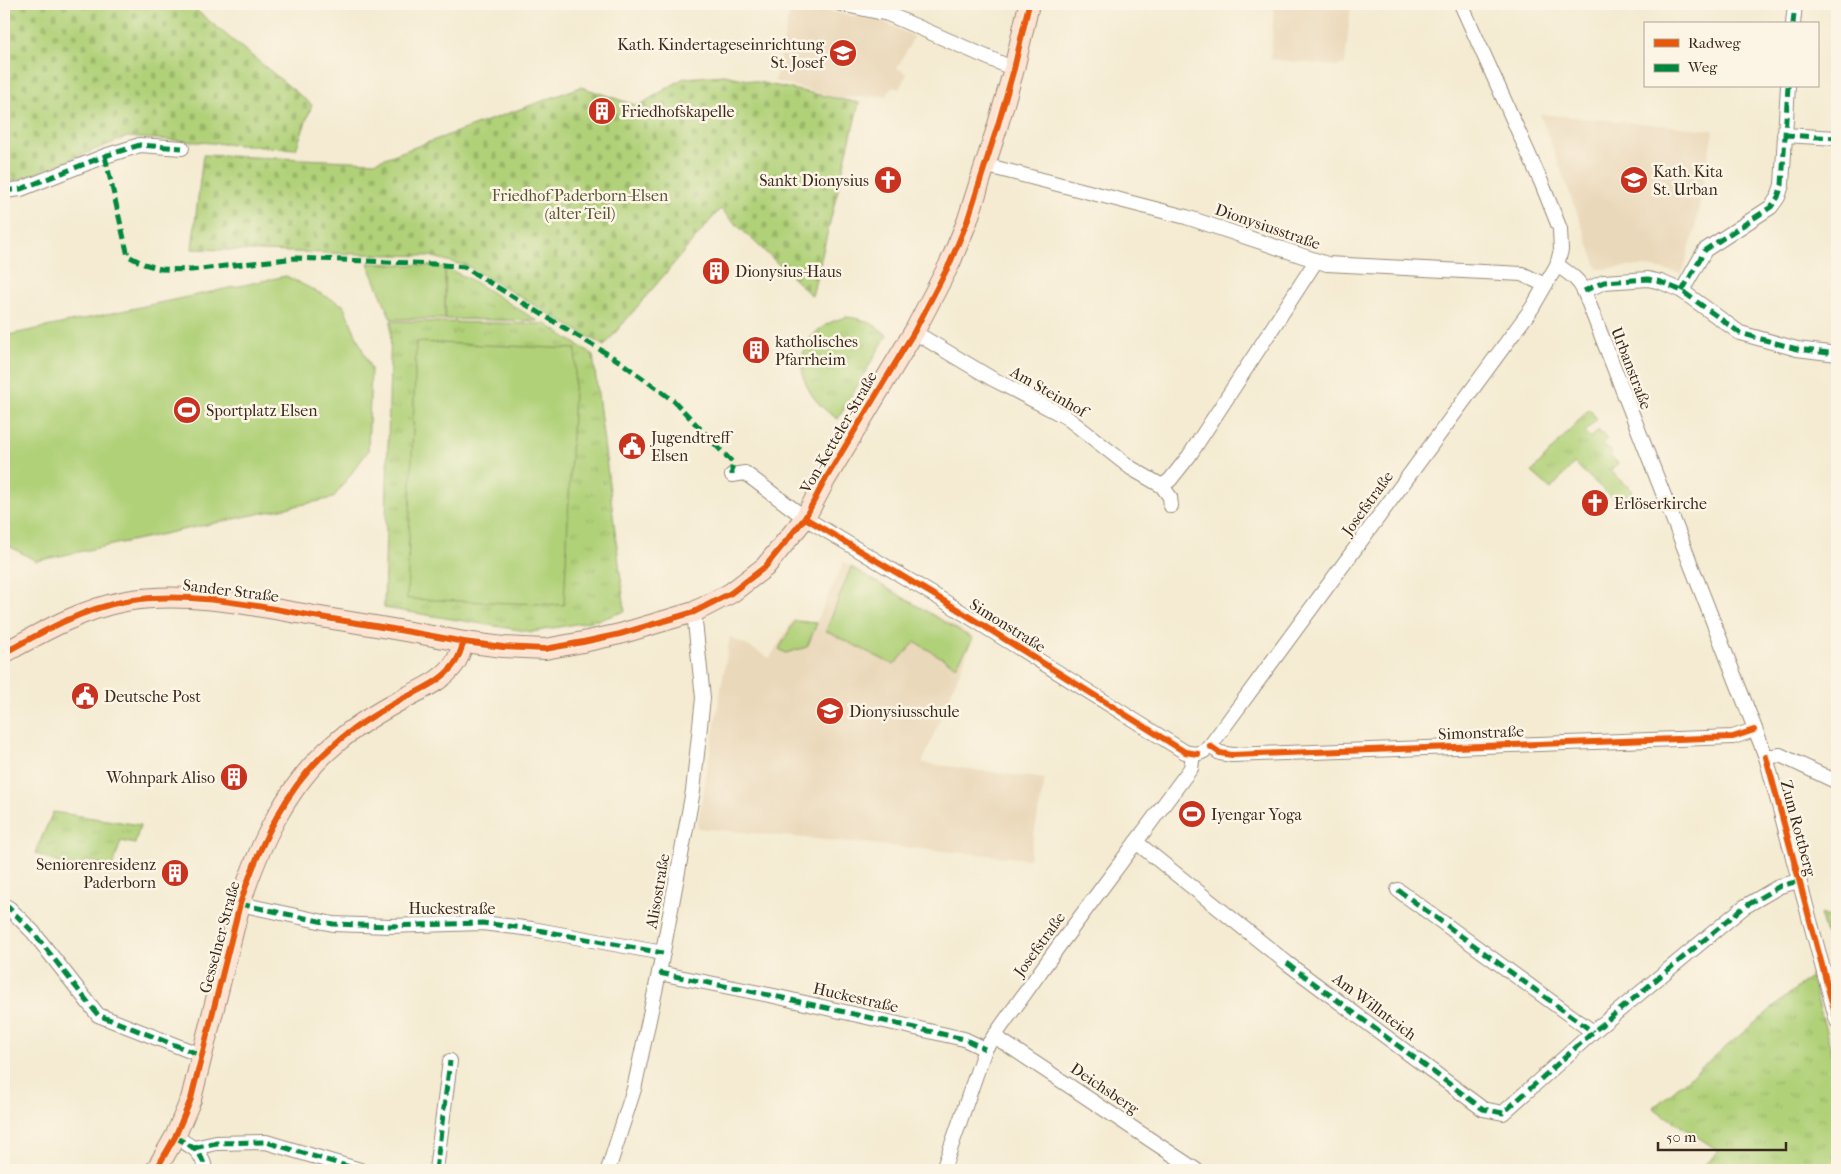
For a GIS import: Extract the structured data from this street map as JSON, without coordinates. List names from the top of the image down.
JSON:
{
  "streets": {
    "street": [
      "Dionysiusstraße",
      "Urbanstraße",
      "Am Steinhof",
      "Von-Ketteler-Straße",
      "Josefstraße",
      "Sander Straße",
      "Simonstraße",
      "Zum Rottberg",
      "Alisostraße",
      "Huckestraße",
      "Gesselner Straße",
      "Am Willnteich",
      "Deichsberg"
    ]
  },
  "crossings": [
    ["Dionysiusstraße", "Von-Ketteler-Straße"],
    ["Dionysiusstraße", "Josefstraße"],
    ["Urbanstraße", "Josefstraße"],
    ["Urbanstraße", "Simonstraße"],
    ["Urbanstraße", "Zum Rottberg"],
    ["Am Steinhof", "Von-Ketteler-Straße"],
    ["Von-Ketteler-Straße", "Sander Straße"],
    ["Von-Ketteler-Straße", "Simonstraße"],
    ["Von-Ketteler-Straße", "Alisostraße"],
    ["Von-Ketteler-Straße", "Gesselner Straße"],
    ["Josefstraße", "Simonstraße"],
    ["Josefstraße", "Huckestraße"],
    ["Josefstraße", "Am Willnteich"],
    ["Josefstraße", "Deichsberg"],
    ["Sander Straße", "Gesselner Straße"],
    ["Zum Rottberg", "Am Willnteich"],
    ["Alisostraße", "Huckestraße"],
    ["Huckestraße", "Gesselner Straße"]
  ],
  "parks": ["Friedhof Paderborn-Elsen (alter Teil)"],
  "places": {
    "school or university": ["Kath. Kindertageseinrichtung St. Josef", "Kath. Kita St. Urban", "Dionysiusschule"],
    "building": [
      "Friedhofskapelle",
      "Dionysius-Haus",
      "katholisches Pfarrheim",
      "Wohnpark Aliso",
      "Seniorenresidenz Paderborn"
    ],
    "church": ["Sankt Dionysius", "Erlöserkirche"],
    "sports": ["Sportplatz Elsen", "Iyengar Yoga"],
    "public building": ["Jugendtreff Elsen", "Deutsche Post"]
  },
  "legend": ["Radweg", "Weg"],
  "scale_bar": "50 m"
}
